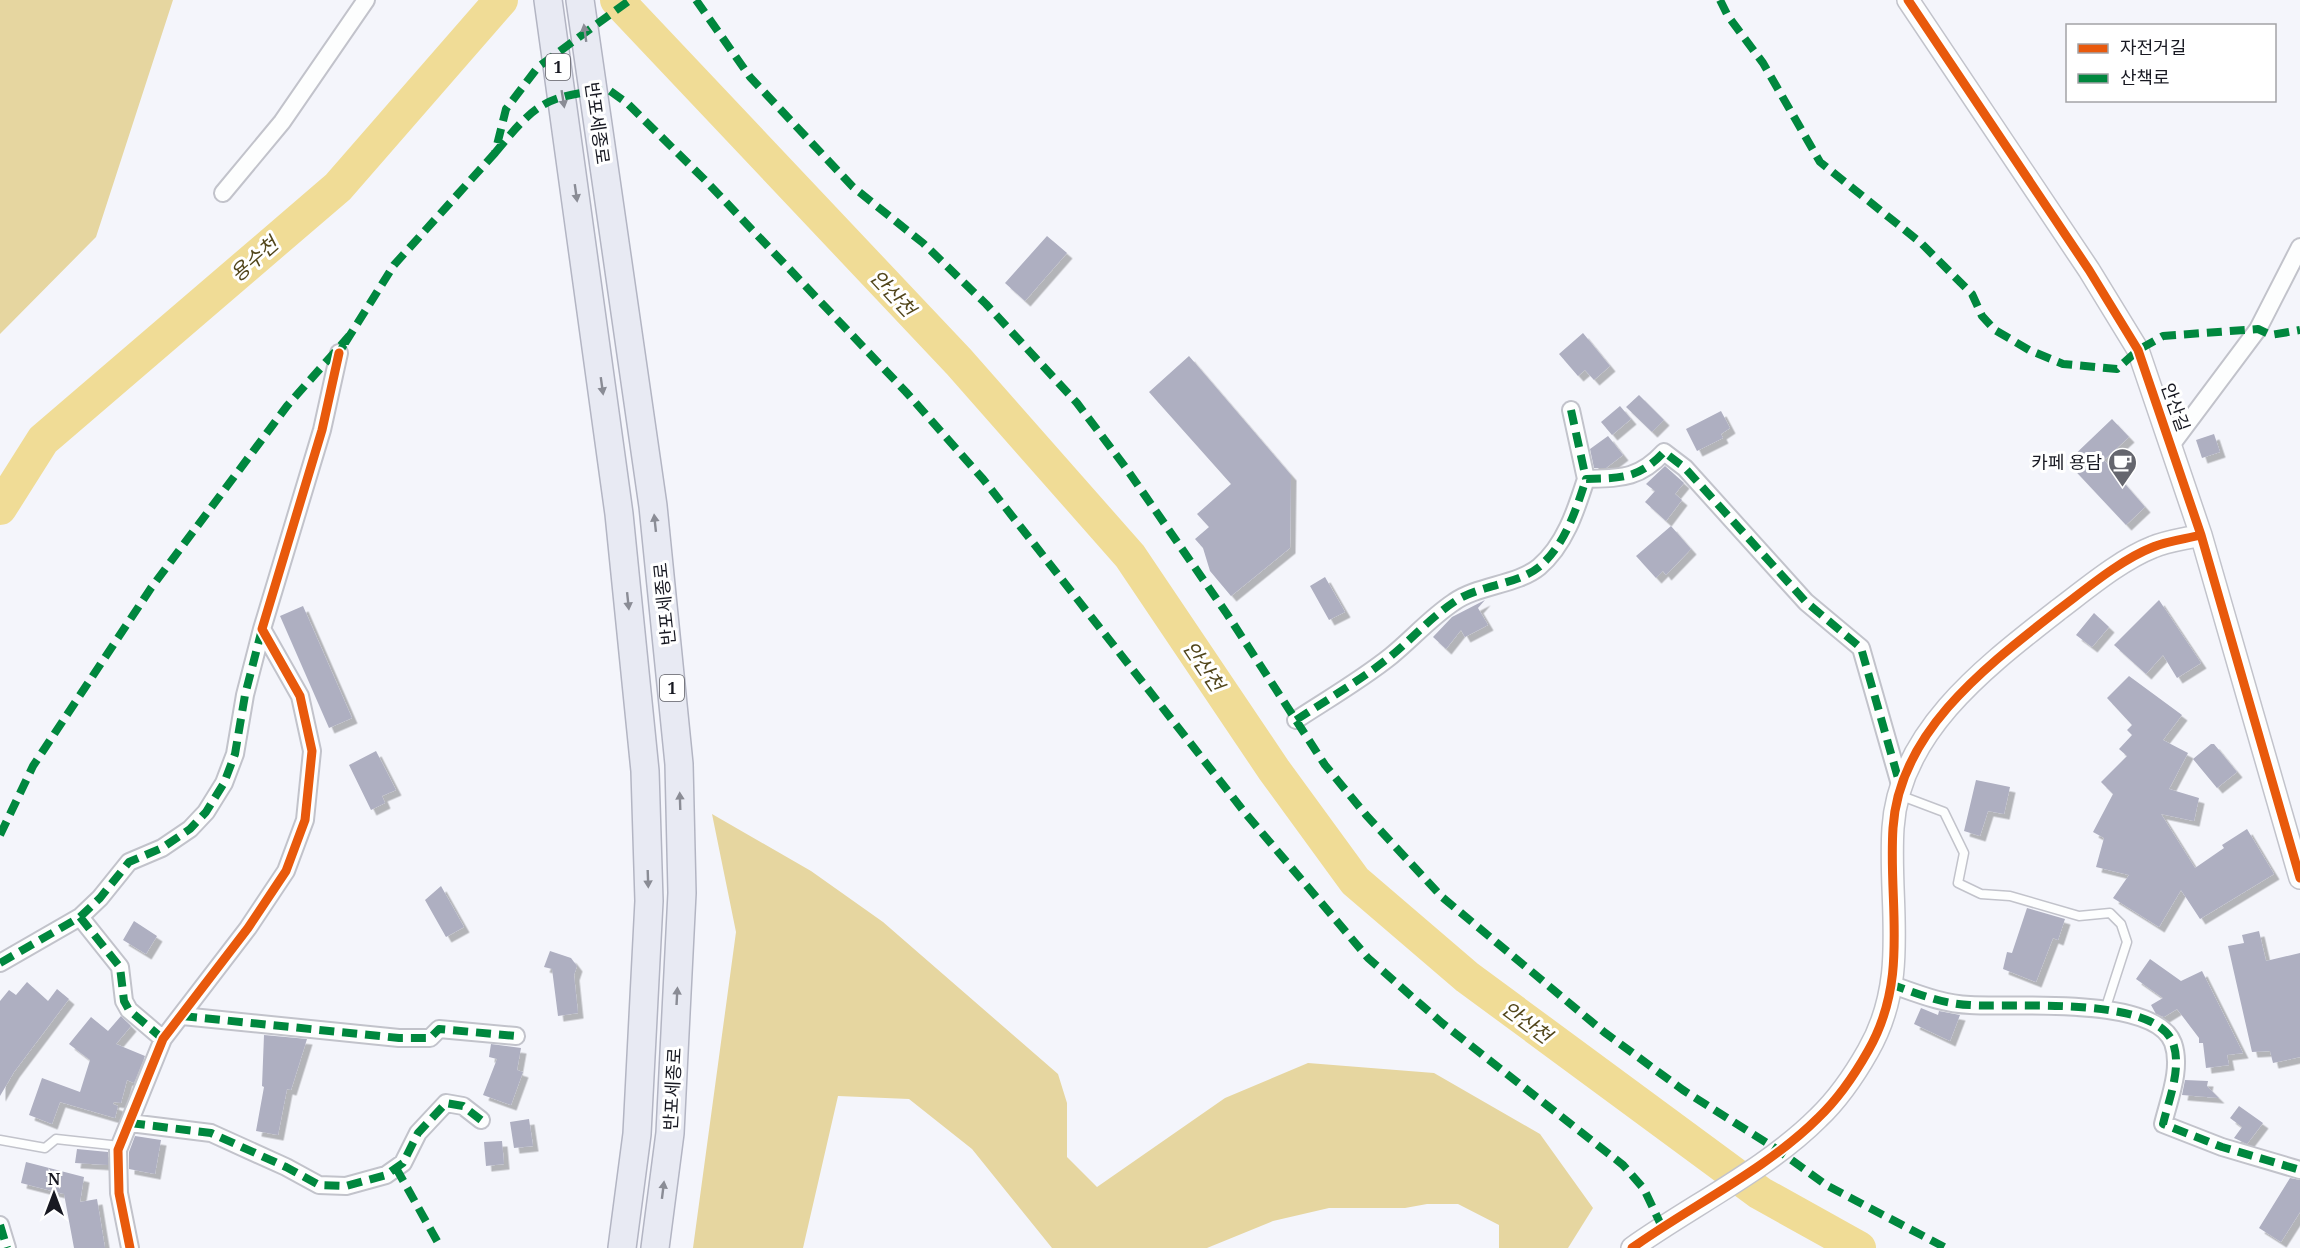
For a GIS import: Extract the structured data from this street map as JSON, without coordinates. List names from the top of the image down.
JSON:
{
  "streets": {
    "highway": ["1", "반포세종로"],
    "street": ["안산길"]
  },
  "water": ["용수천", "안산천"],
  "places": {
    "cafe": ["카페 용담"]
  },
  "legend": ["자전거길", "산책로"],
  "north": "top"
}
